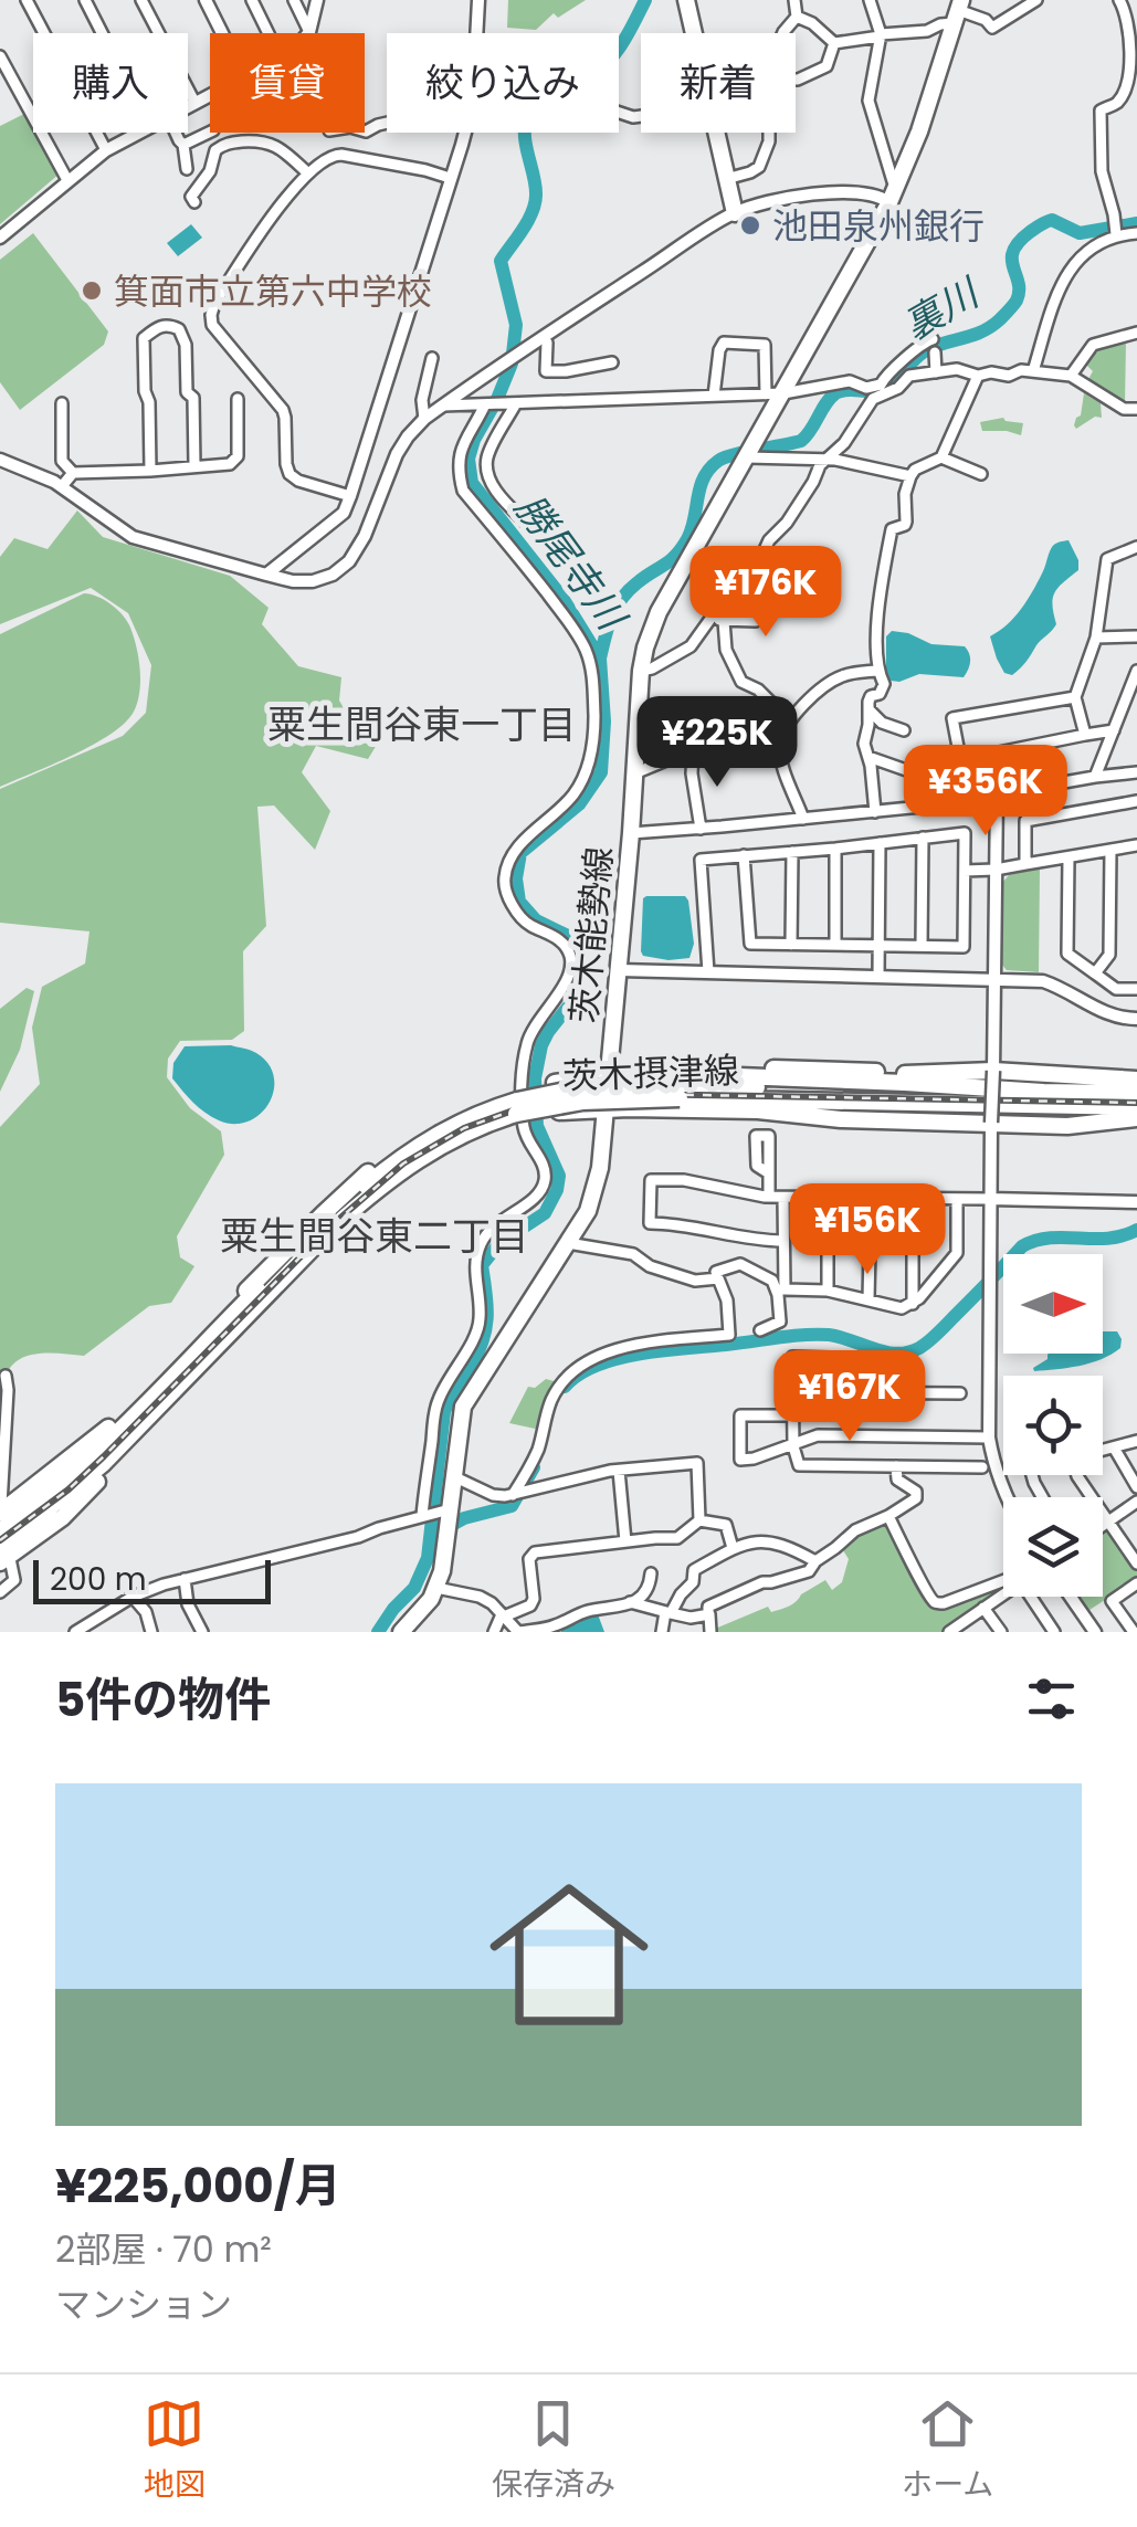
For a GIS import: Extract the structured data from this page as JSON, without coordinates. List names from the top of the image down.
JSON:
{
  "streets": {
    "main road": ["茨木能勢線", "茨木摂津線"]
  },
  "districts": ["粟生間谷東一丁目", "粟生間谷東二丁目"],
  "water": ["裏川", "勝尾寺川"],
  "places": ["池田泉州銀行", "箕面市立第六中学校"],
  "scale_bar": "200 m",
  "north": "right",
  "page": {
    "chip": [
      "購入",
      "賃貸",
      "絞り込み",
      "新着"
    ],
    "price": [
      "¥176K",
      "¥225K",
      "¥356K",
      "¥156K",
      "¥167K"
    ],
    "scale": "200 m",
    "heading": "5件の物件",
    "list": [
      {
        "name": "¥225,000/月",
        "note": "2部屋 · 70 m² · マンション"
      }
    ],
    "tabs": ["地図", "保存済み", "ホーム"]
  }
}
